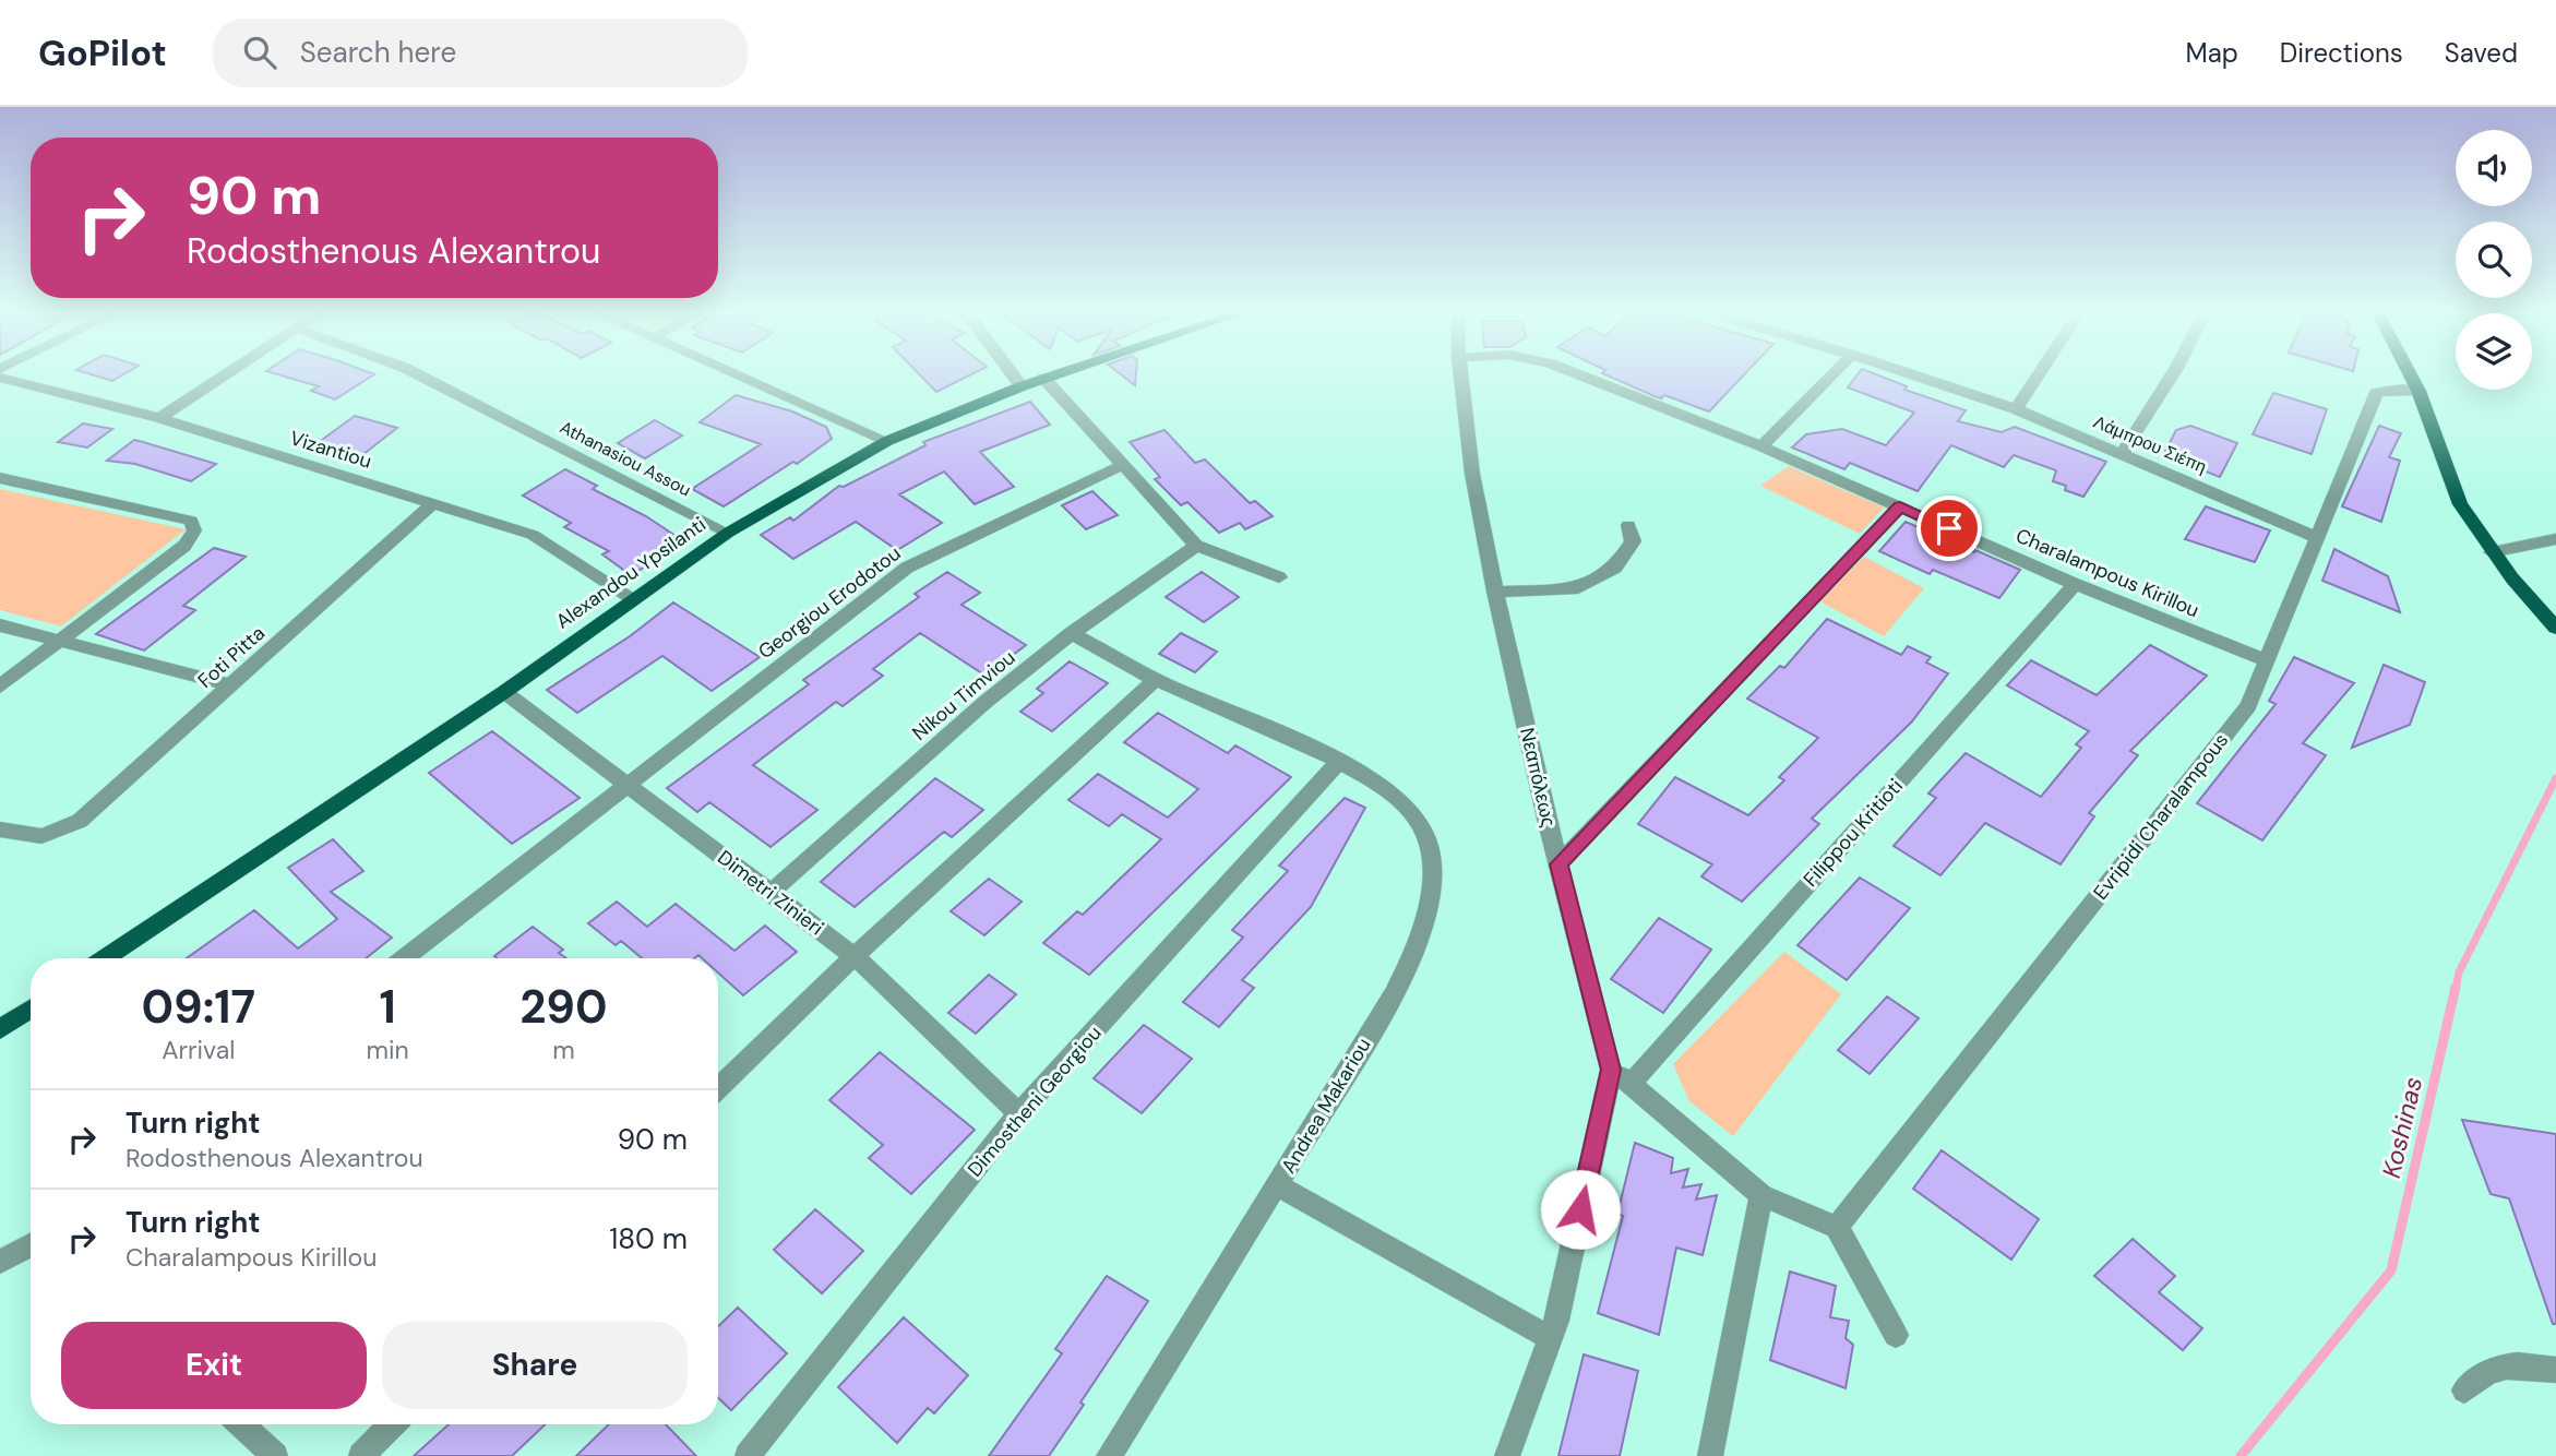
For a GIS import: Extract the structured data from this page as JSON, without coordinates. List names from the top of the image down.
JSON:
{
  "streets": {
    "main road": ["Alexandou Ypsilanti"],
    "street": [
      "Λάμπρου Σιέπη",
      "Vizantiou",
      "Athanasiou Assou",
      "Charalampous Kirillou",
      "Georgiou Erodotou",
      "Foti Pitta",
      "Nikou Timviou",
      "Νεαπόλεως",
      "Evripidi Charalampous",
      "Filippou Kritioti",
      "Dimetri Zinieri",
      "Dimostheni Georgiou",
      "Andrea Makariou"
    ]
  },
  "crossings": [
    ["Λάμπρου Σιέπη", "Evripidi Charalampous"],
    ["Vizantiou", "Alexandou Ypsilanti"],
    ["Vizantiou", "Foti Pitta"],
    ["Athanasiou Assou", "Alexandou Ypsilanti"],
    ["Alexandou Ypsilanti", "Dimetri Zinieri"],
    ["Charalampous Kirillou", "Evripidi Charalampous"],
    ["Charalampous Kirillou", "Filippou Kritioti"],
    ["Georgiou Erodotou", "Dimetri Zinieri"],
    ["Nikou Timviou", "Dimetri Zinieri"],
    ["Nikou Timviou", "Andrea Makariou"],
    ["Νεαπόλεως", "Filippou Kritioti"],
    ["Dimetri Zinieri", "Dimostheni Georgiou"],
    ["Dimostheni Georgiou", "Andrea Makariou"]
  ],
  "water": ["Koshinas"],
  "page": {
    "header": "GoPilot",
    "search": "Search here",
    "nav": ["Map", "Directions", "Saved"],
    "turn": ["90 m", "Rodosthenous Alexantrou"],
    "eta": [
      "09:17",
      "Arrival",
      "1",
      "min",
      "290",
      "m"
    ],
    "list": [
      {
        "name": "Turn right",
        "note": "Rodosthenous Alexantrou",
        "value": "90 m"
      },
      {
        "name": "Turn right",
        "note": "Charalampous Kirillou",
        "value": "180 m"
      }
    ],
    "buttons": ["Exit", "Share"]
  }
}
